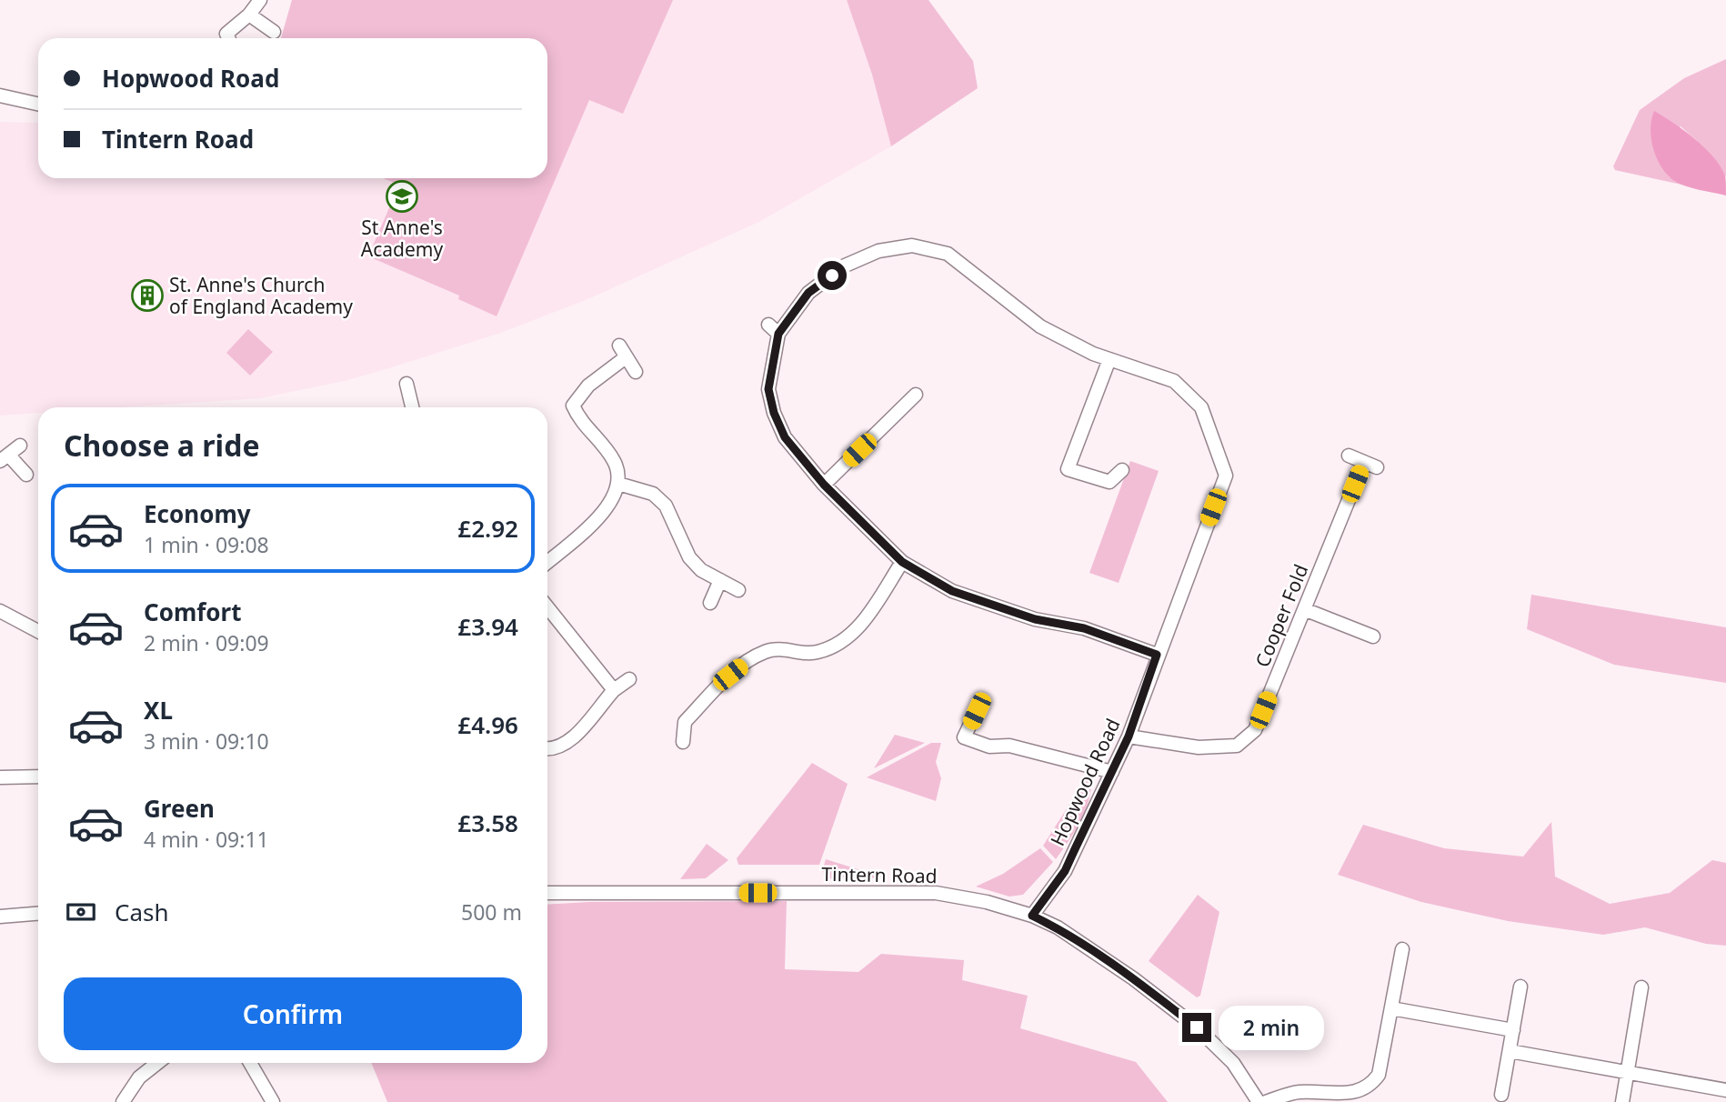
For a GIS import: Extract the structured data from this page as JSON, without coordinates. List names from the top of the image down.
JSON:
{
  "streets": {
    "street": ["Cooper Fold", "Hopwood Road", "Tintern Road"]
  },
  "crossings": [
    ["Cooper Fold", "Hopwood Road"],
    ["Hopwood Road", "Tintern Road"]
  ],
  "places": {
    "school or university": ["St Anne's Academy"],
    "building": ["St. Anne's Church of England Academy"]
  },
  "page": {
    "banner": ["Hopwood Road", "Tintern Road"],
    "heading": "Choose a ride",
    "list": [
      {
        "name": "Economy",
        "note": "1 min · 09:08",
        "value": "£2.92"
      },
      {
        "name": "Comfort",
        "note": "2 min · 09:09",
        "value": "£3.94"
      },
      {
        "name": "XL",
        "note": "3 min · 09:10",
        "value": "£4.96"
      },
      {
        "name": "Green",
        "note": "4 min · 09:11",
        "value": "£3.58"
      }
    ],
    "pay": ["Cash", "500 m"],
    "buttons": "Confirm",
    "bubble": "2 min"
  }
}
